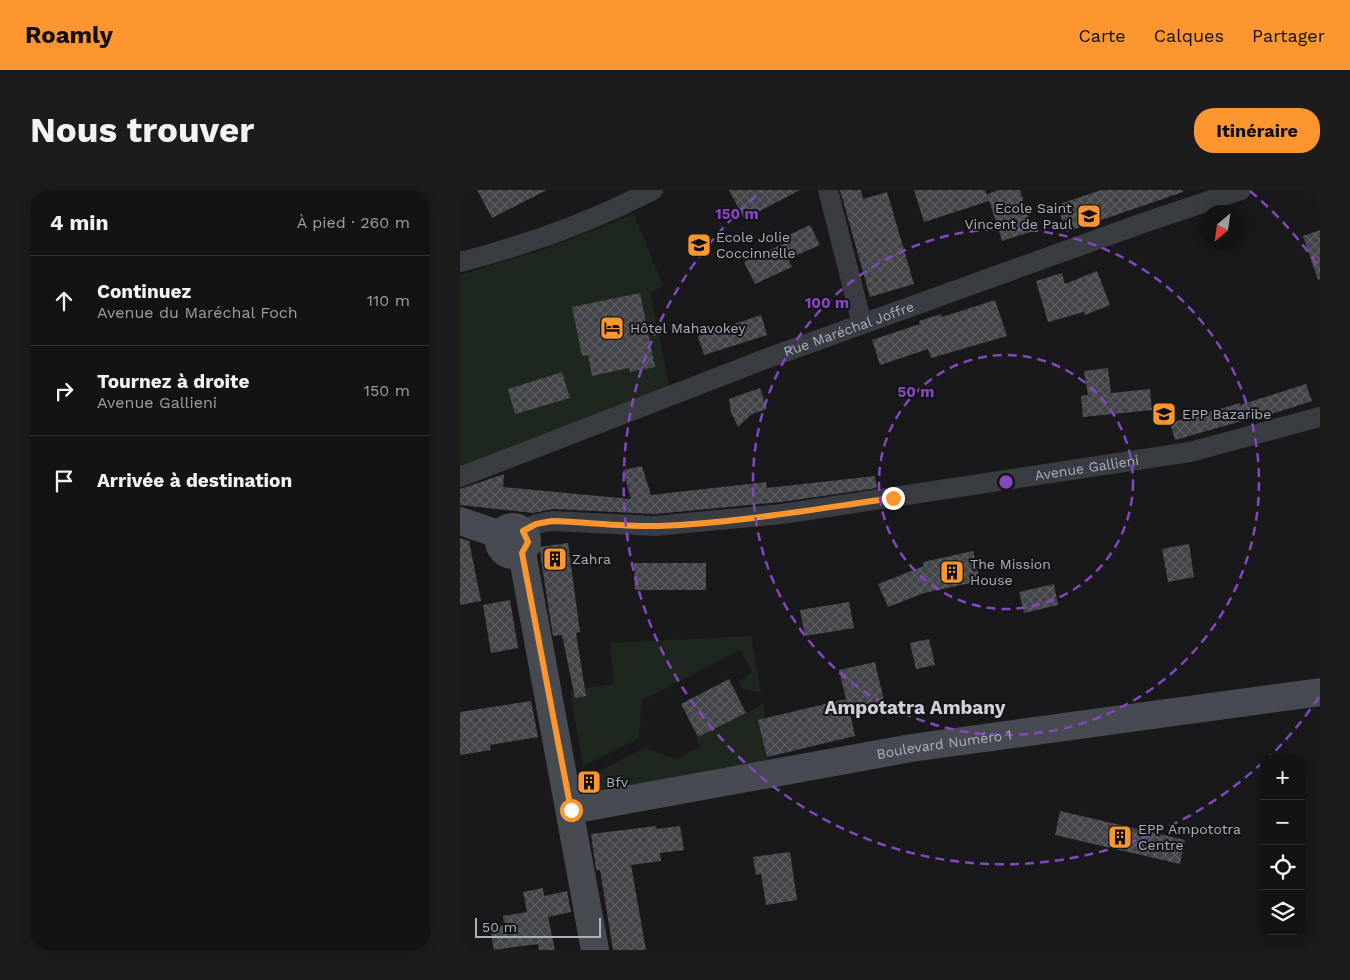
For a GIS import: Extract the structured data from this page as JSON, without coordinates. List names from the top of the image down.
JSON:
{
  "streets": {
    "main road": ["Boulevard Numéro 1"],
    "street": ["Rue Maréchal Joffre", "Avenue Gallieni"]
  },
  "districts": ["Ampotatra Ambany"],
  "places": {
    "school or university": ["Ecole Saint Vincent de Paul", "Ecole Jolie Coccinnelle", "EPP Bazaribe"],
    "hotel": ["Hôtel Mahavokey"],
    "building": [
      "Zahra",
      "The Mission House",
      "Bfv",
      "EPP Ampototra Centre"
    ]
  },
  "scale_bar": "50 m",
  "north": "bottom left",
  "page": {
    "header": "Roamly",
    "nav": ["Carte", "Calques", "Partager"],
    "buttons": "Itinéraire",
    "title": "Nous trouver",
    "heading": ["4 min", "À pied · 260 m"],
    "list": [
      ["Continuez", "Avenue du Maréchal Foch", "110 m"],
      ["Tournez à droite", "Avenue Gallieni", "150 m"],
      "Arrivée à destination"
    ],
    "map_buttons": ["+", "−"],
    "scale": "50 m"
  },
  "rings": ["150 m", "100 m", "50 m"]
}
